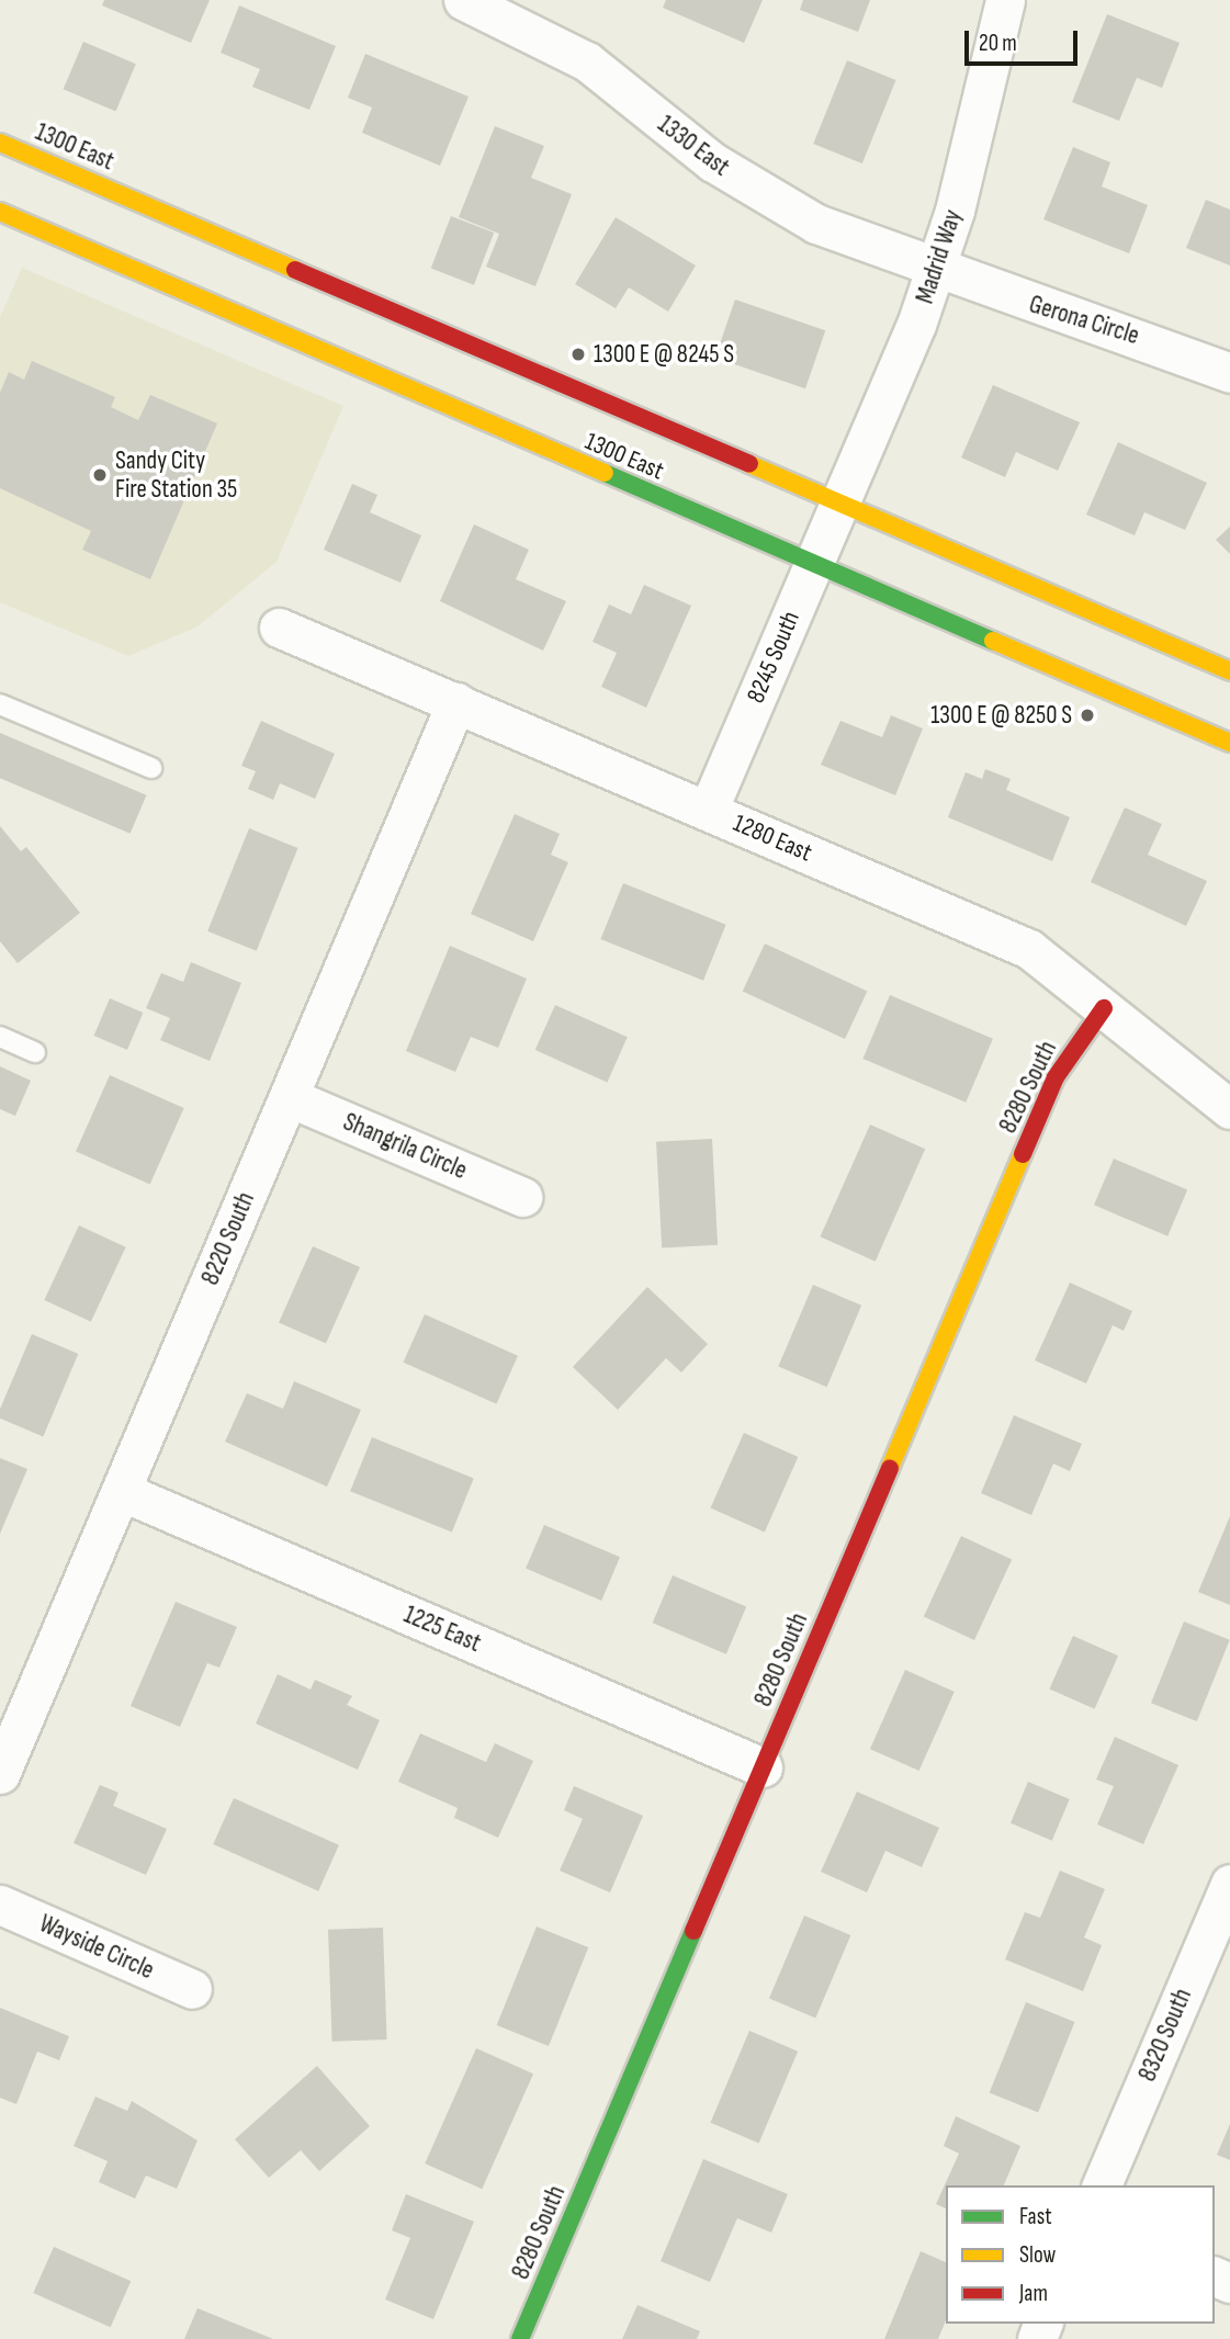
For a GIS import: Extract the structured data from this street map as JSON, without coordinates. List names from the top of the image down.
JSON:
{
  "streets": {
    "main road": ["1300 East", "8280 South"],
    "street": [
      "1330 East",
      "Madrid Way",
      "Gerona Circle",
      "8245 South",
      "1280 East",
      "Shangrila Circle",
      "8220 South",
      "1225 East",
      "Wayside Circle",
      "8320 South"
    ]
  },
  "crossings": [
    ["1330 East", "Madrid Way"],
    ["1330 East", "Gerona Circle"],
    ["1300 East", "Madrid Way"],
    ["1300 East", "8245 South"],
    ["Madrid Way", "Gerona Circle"],
    ["Madrid Way", "8245 South"],
    ["8245 South", "1280 East"],
    ["1280 East", "8280 South"],
    ["1280 East", "8220 South"],
    ["8280 South", "1225 East"],
    ["Shangrila Circle", "8220 South"],
    ["8220 South", "1225 East"]
  ],
  "places": ["1300 E @ 8245 S", "Sandy City Fire Station 35", "1300 E @ 8250 S"],
  "legend": ["Fast", "Slow", "Jam"],
  "scale_bar": "20 m"
}
